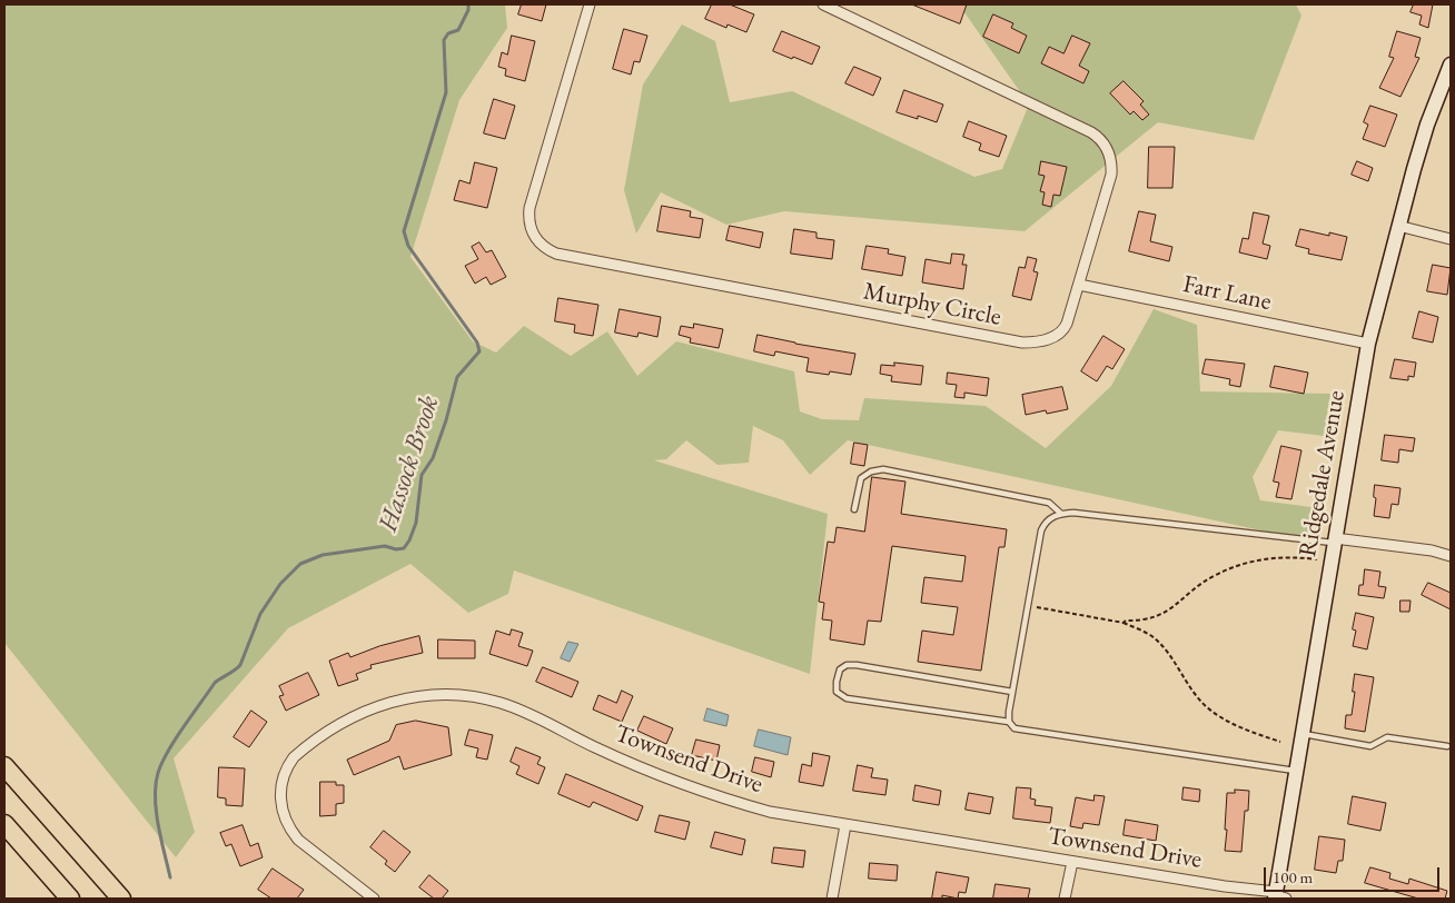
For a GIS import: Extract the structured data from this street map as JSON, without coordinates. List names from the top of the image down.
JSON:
{
  "streets": {
    "main road": ["Ridgedale Avenue"],
    "street": ["Farr Lane", "Murphy Circle", "Townsend Drive"]
  },
  "crossings": [
    ["Farr Lane", "Murphy Circle"],
    ["Farr Lane", "Ridgedale Avenue"],
    ["Ridgedale Avenue", "Townsend Drive"]
  ],
  "water": ["Hassock Brook"],
  "scale_bar": "100 m"
}
